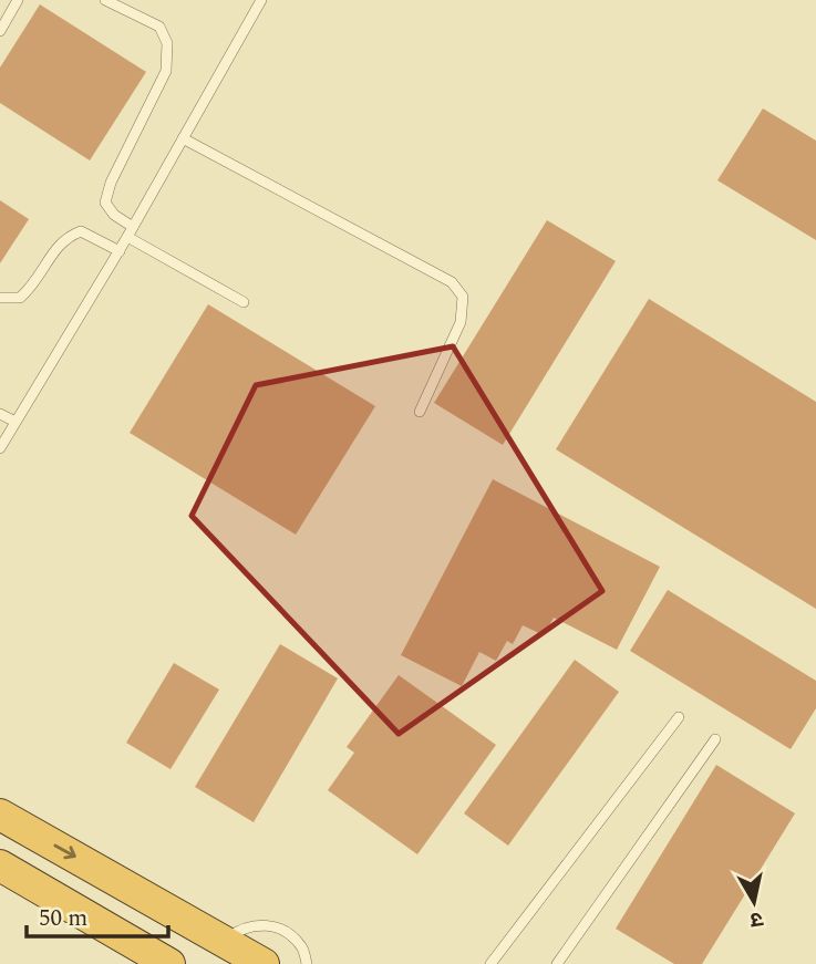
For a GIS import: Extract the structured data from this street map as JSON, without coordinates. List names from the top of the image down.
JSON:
{
  "scale_bar": "50 m",
  "north": "bottom"
}
